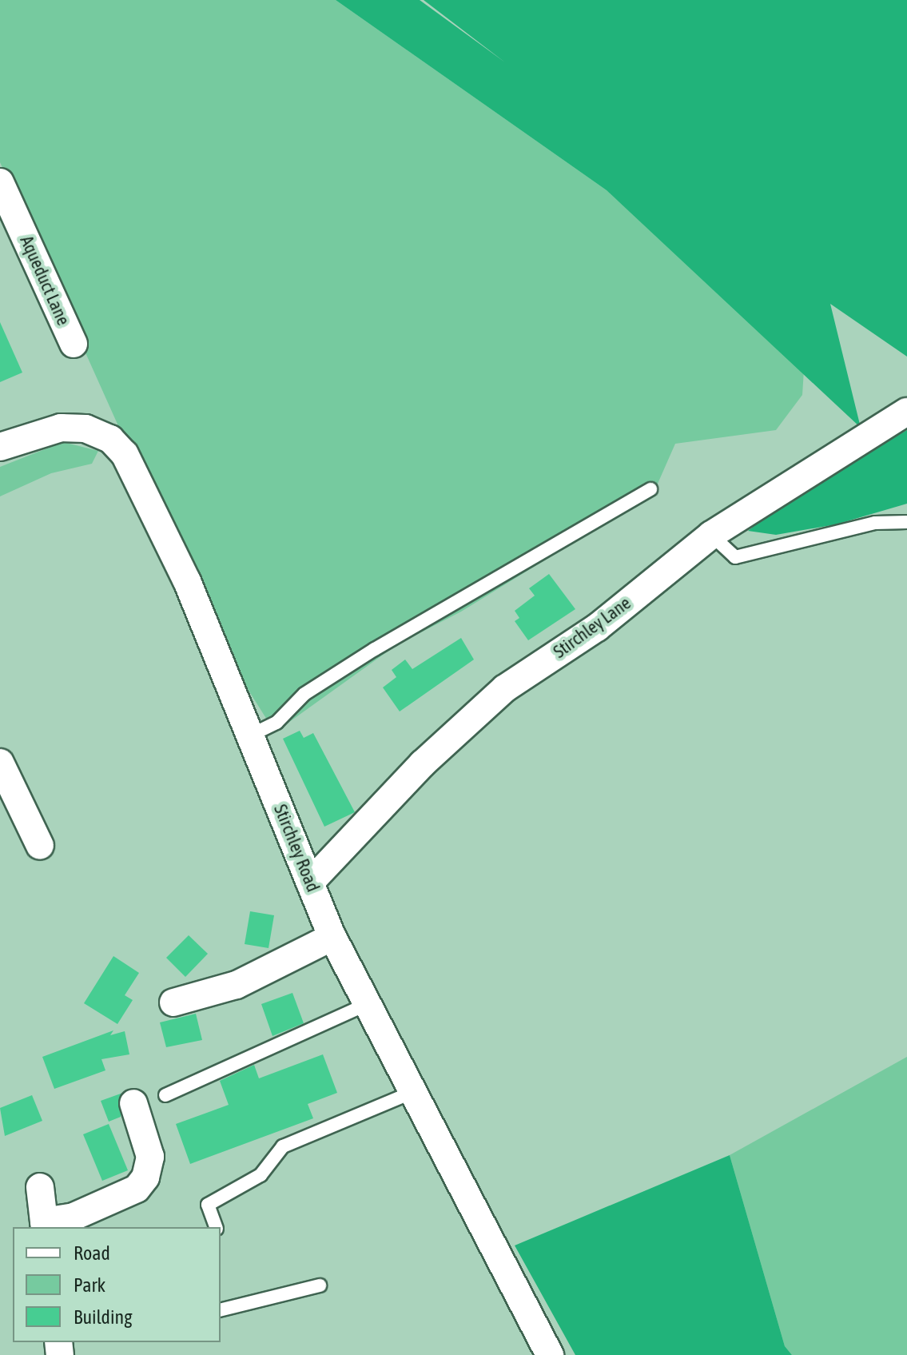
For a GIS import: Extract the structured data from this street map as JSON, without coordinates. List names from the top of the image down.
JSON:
{
  "streets": {
    "street": ["Aqueduct Lane", "Stirchley Lane", "Stirchley Road"]
  },
  "crossings": [
    ["Stirchley Lane", "Stirchley Road"]
  ],
  "legend": ["Road", "Park", "Building"]
}
